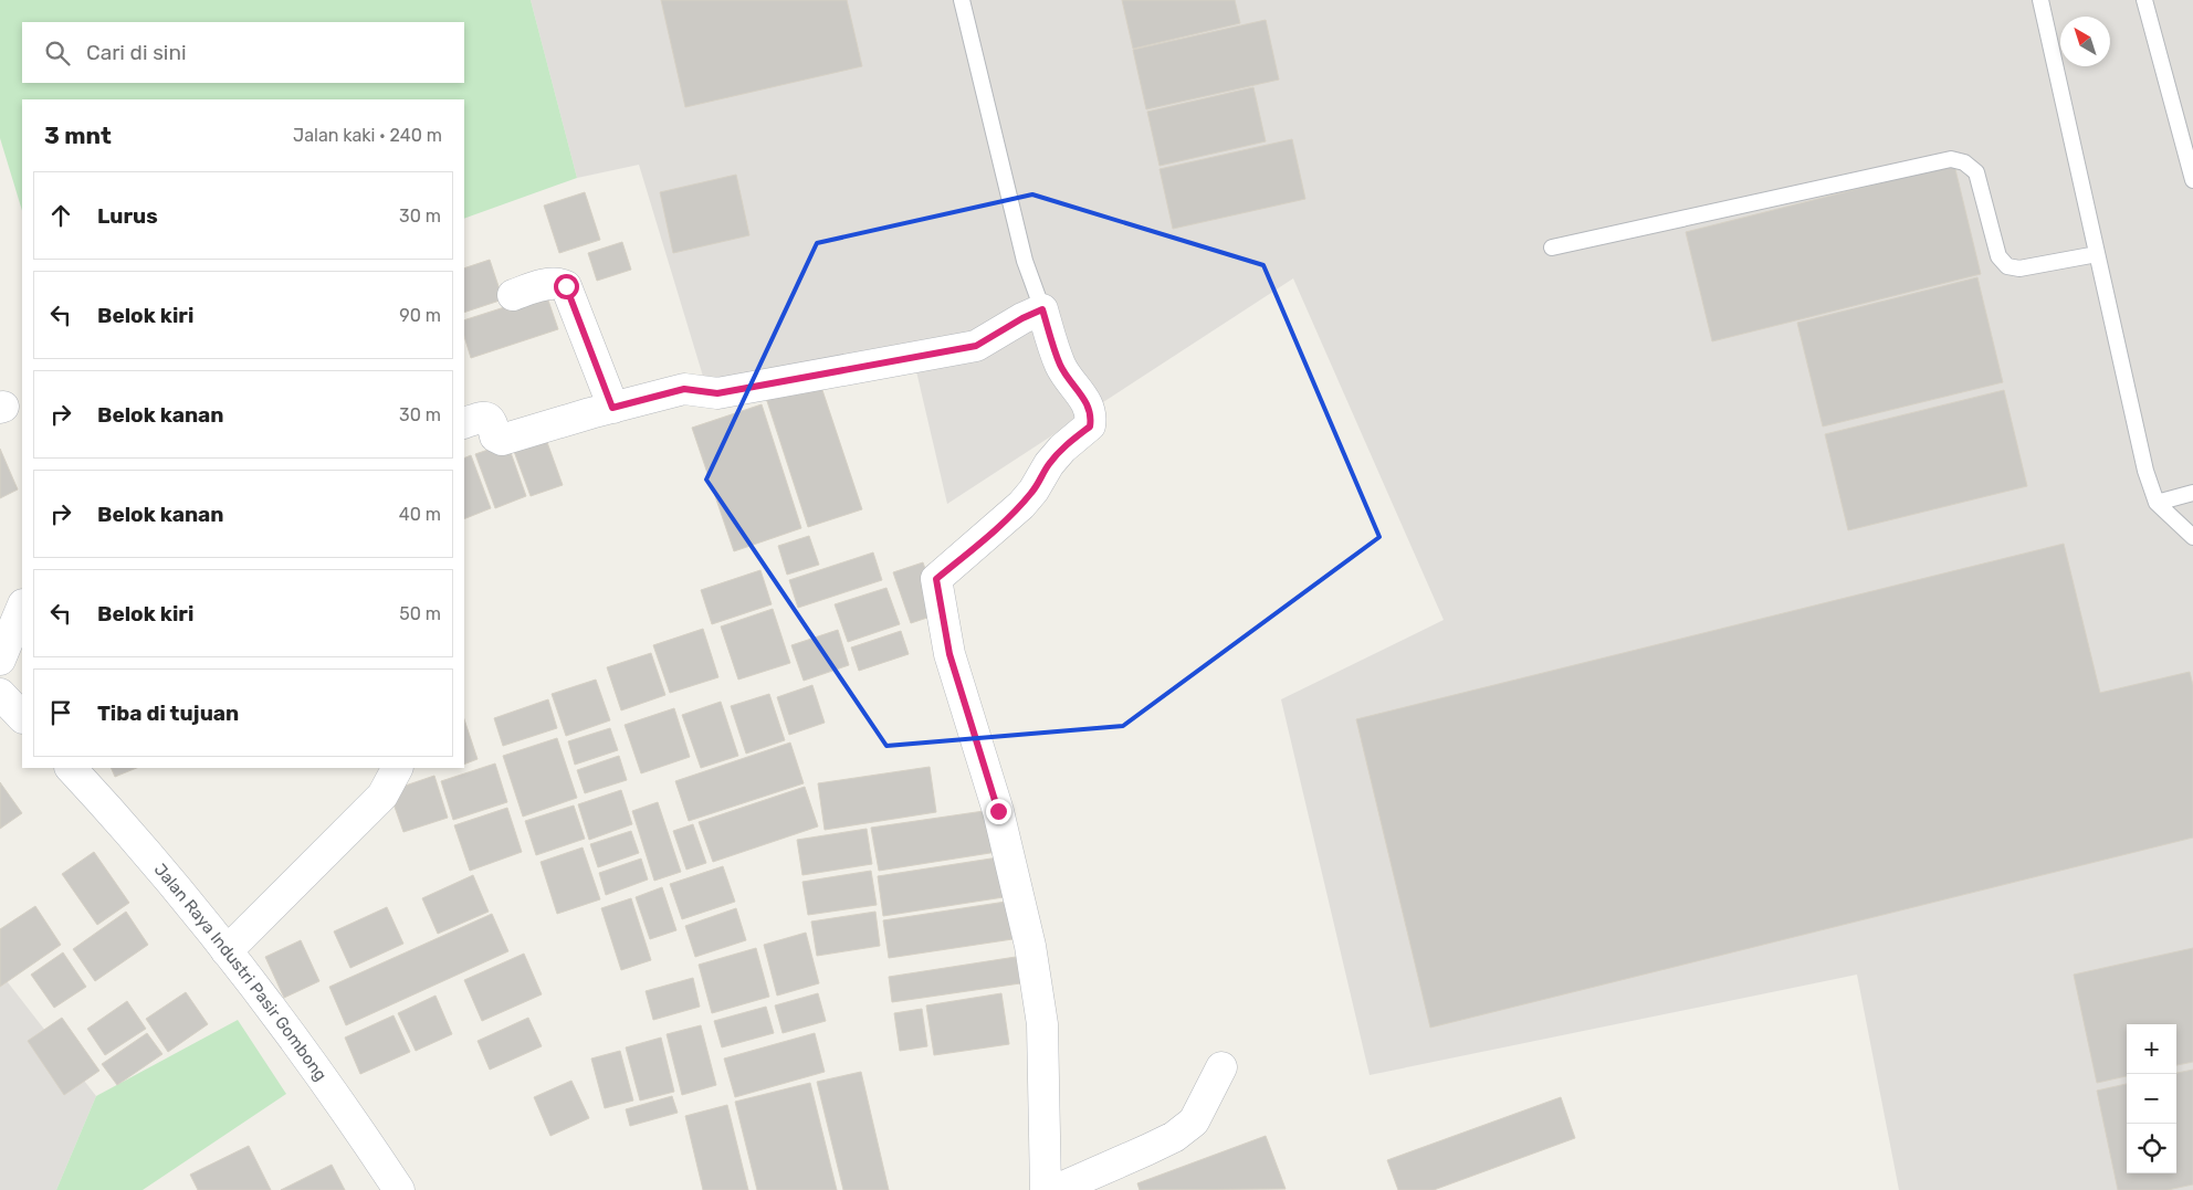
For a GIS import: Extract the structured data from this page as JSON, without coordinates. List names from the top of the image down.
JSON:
{
  "streets": {
    "street": ["Jalan Raya Industri Pasir Gombong"]
  },
  "north": "top left",
  "page": {
    "search": "Cari di sini",
    "heading": ["3 mnt", "Jalan kaki · 240 m"],
    "list": [
      ["Lurus", "30 m"],
      ["Belok kiri", "90 m"],
      ["Belok kanan", "30 m"],
      ["Belok kanan", "40 m"],
      ["Belok kiri", "50 m"],
      "Tiba di tujuan"
    ],
    "map_buttons": ["+", "−"]
  }
}
